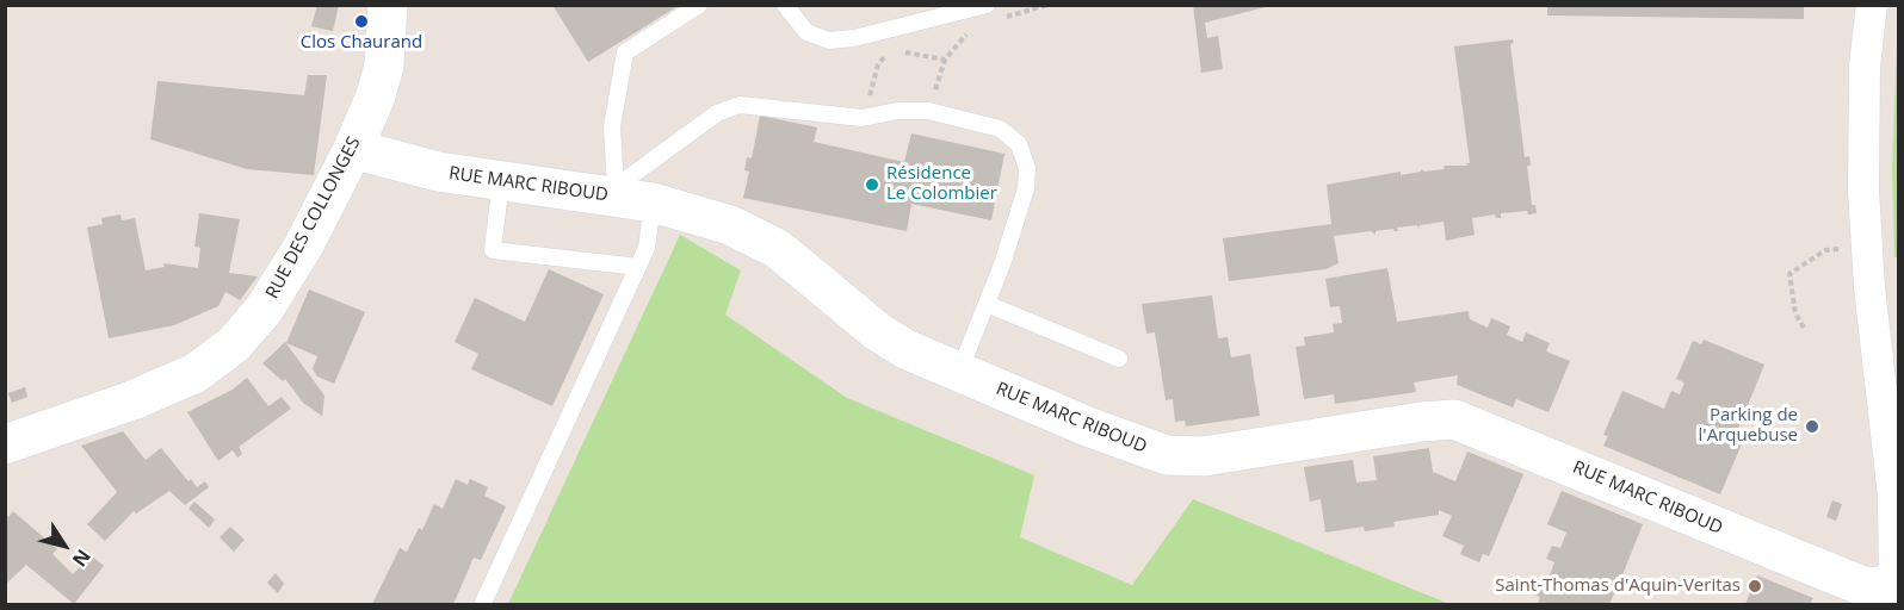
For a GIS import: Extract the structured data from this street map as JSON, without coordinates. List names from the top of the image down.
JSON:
{
  "streets": {
    "street": ["RUE MARC RIBOUD", "RUE DES COLLONGES"]
  },
  "crossings": [
    ["RUE MARC RIBOUD", "RUE DES COLLONGES"]
  ],
  "places": [
    "Clos Chaurand",
    "Résidence Le Colombier",
    "Parking de l'Arquebuse",
    "Saint-Thomas d'Aquin-Veritas"
  ],
  "north": "bottom right"
}
